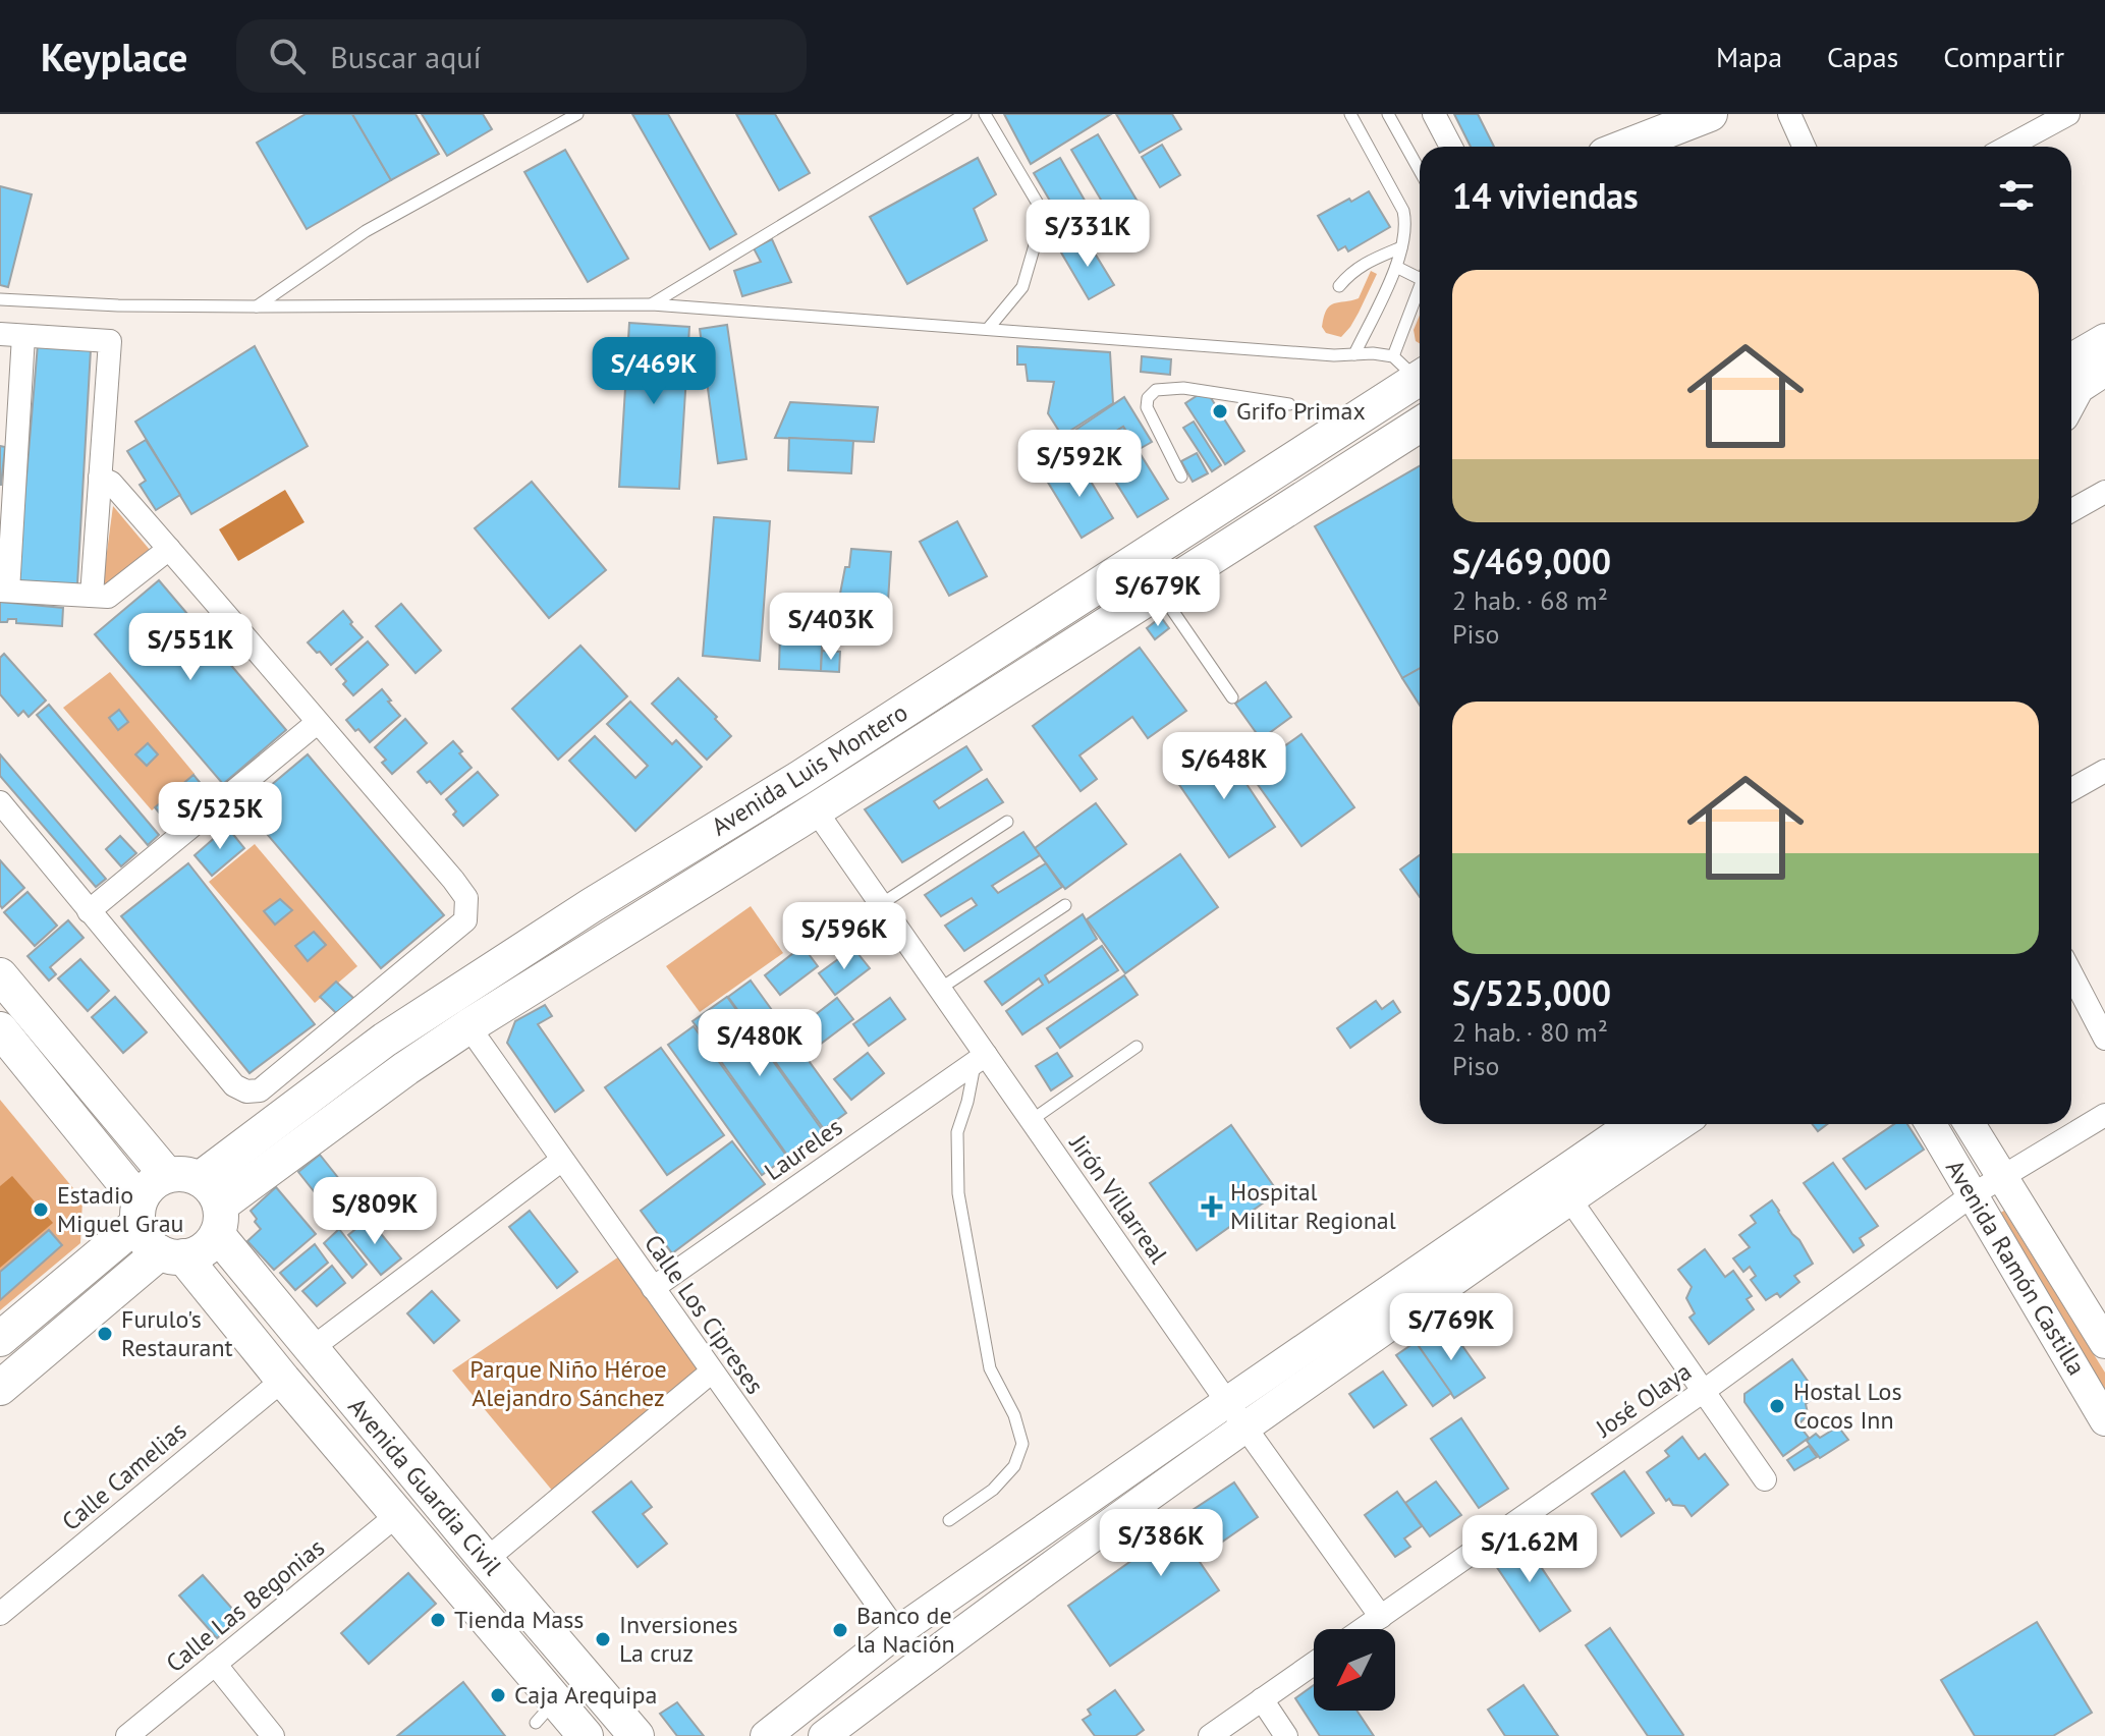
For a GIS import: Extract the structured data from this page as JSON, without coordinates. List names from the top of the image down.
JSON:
{
  "streets": {
    "main road": ["Avenida Luis Montero", "Avenida Ramón Castilla", "Avenida Guardia Civil"],
    "street": [
      "Laureles",
      "Jirón Villarreal",
      "Calle Los Cipreses",
      "José Olaya",
      "Calle Camelias",
      "Calle Las Begonias"
    ]
  },
  "crossings": [
    ["Avenida Luis Montero", "Jirón Villarreal"],
    ["Avenida Luis Montero", "Calle Los Cipreses"],
    ["Avenida Luis Montero", "Avenida Guardia Civil"],
    ["Laureles", "Jirón Villarreal"],
    ["Laureles", "Calle Los Cipreses"],
    ["Jirón Villarreal", "José Olaya"],
    ["Avenida Ramón Castilla", "José Olaya"],
    ["Calle Camelias", "Avenida Guardia Civil"],
    ["Avenida Guardia Civil", "Calle Las Begonias"]
  ],
  "parks": ["Parque Niño Héroe Alejandro Sánchez"],
  "places": {
    "other": [
      "Grifo Primax",
      "Estadio Miguel Grau",
      "Furulo's Restaurant",
      "Hostal Los Cocos Inn",
      "Tienda Mass",
      "Banco de la Nación",
      "Inversiones La cruz",
      "Caja Arequipa"
    ],
    "health": ["Hospital Militar Regional"]
  },
  "north": "bottom left",
  "page": {
    "header": "Keyplace",
    "search": "Buscar aquí",
    "nav": ["Mapa", "Capas", "Compartir"],
    "heading": "14 viviendas",
    "price": [
      "S/331K",
      "S/469K",
      "S/592K",
      "S/679K",
      "S/403K",
      "S/551K",
      "S/648K",
      "S/525K",
      "S/596K",
      "S/480K",
      "S/809K",
      "S/769K",
      "S/386K",
      "S/1.62M"
    ],
    "list": [
      {
        "name": "S/469,000",
        "note": "2 hab. · 68 m² · Piso"
      },
      {
        "name": "S/525,000",
        "note": "2 hab. · 80 m² · Piso"
      }
    ]
  }
}
